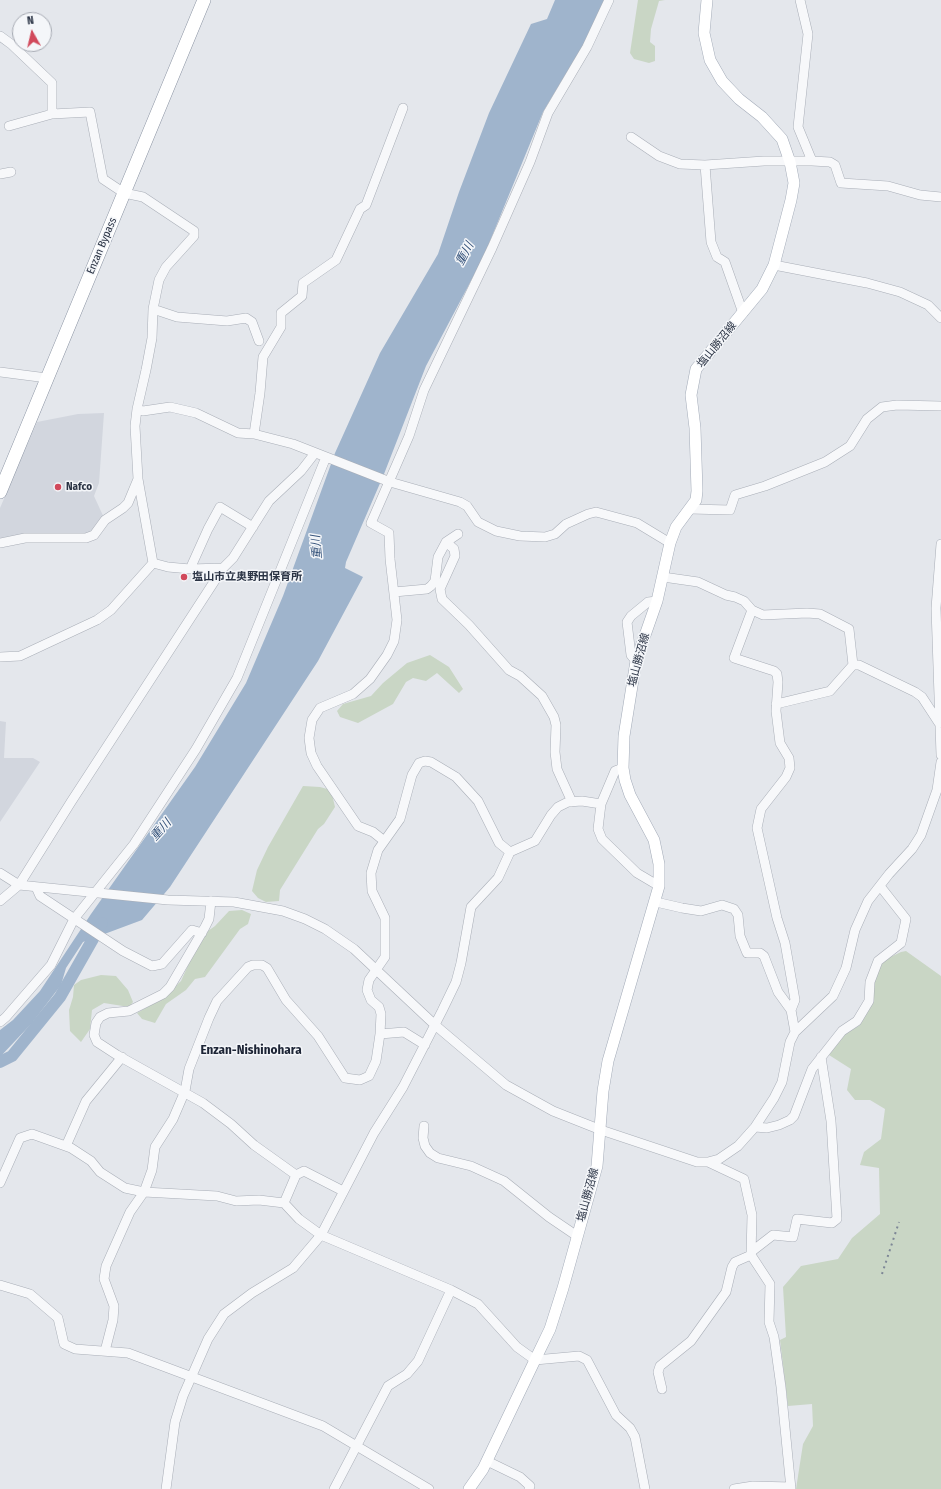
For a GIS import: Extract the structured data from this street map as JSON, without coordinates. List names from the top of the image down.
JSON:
{
  "streets": {
    "highway": ["Enzan Bypass"],
    "main road": ["塩山勝沼線"]
  },
  "districts": ["Enzan-Nishinohara"],
  "water": ["重川"],
  "places": ["Nafco", "塩山市立奥野田保育所"],
  "north": "top"
}
